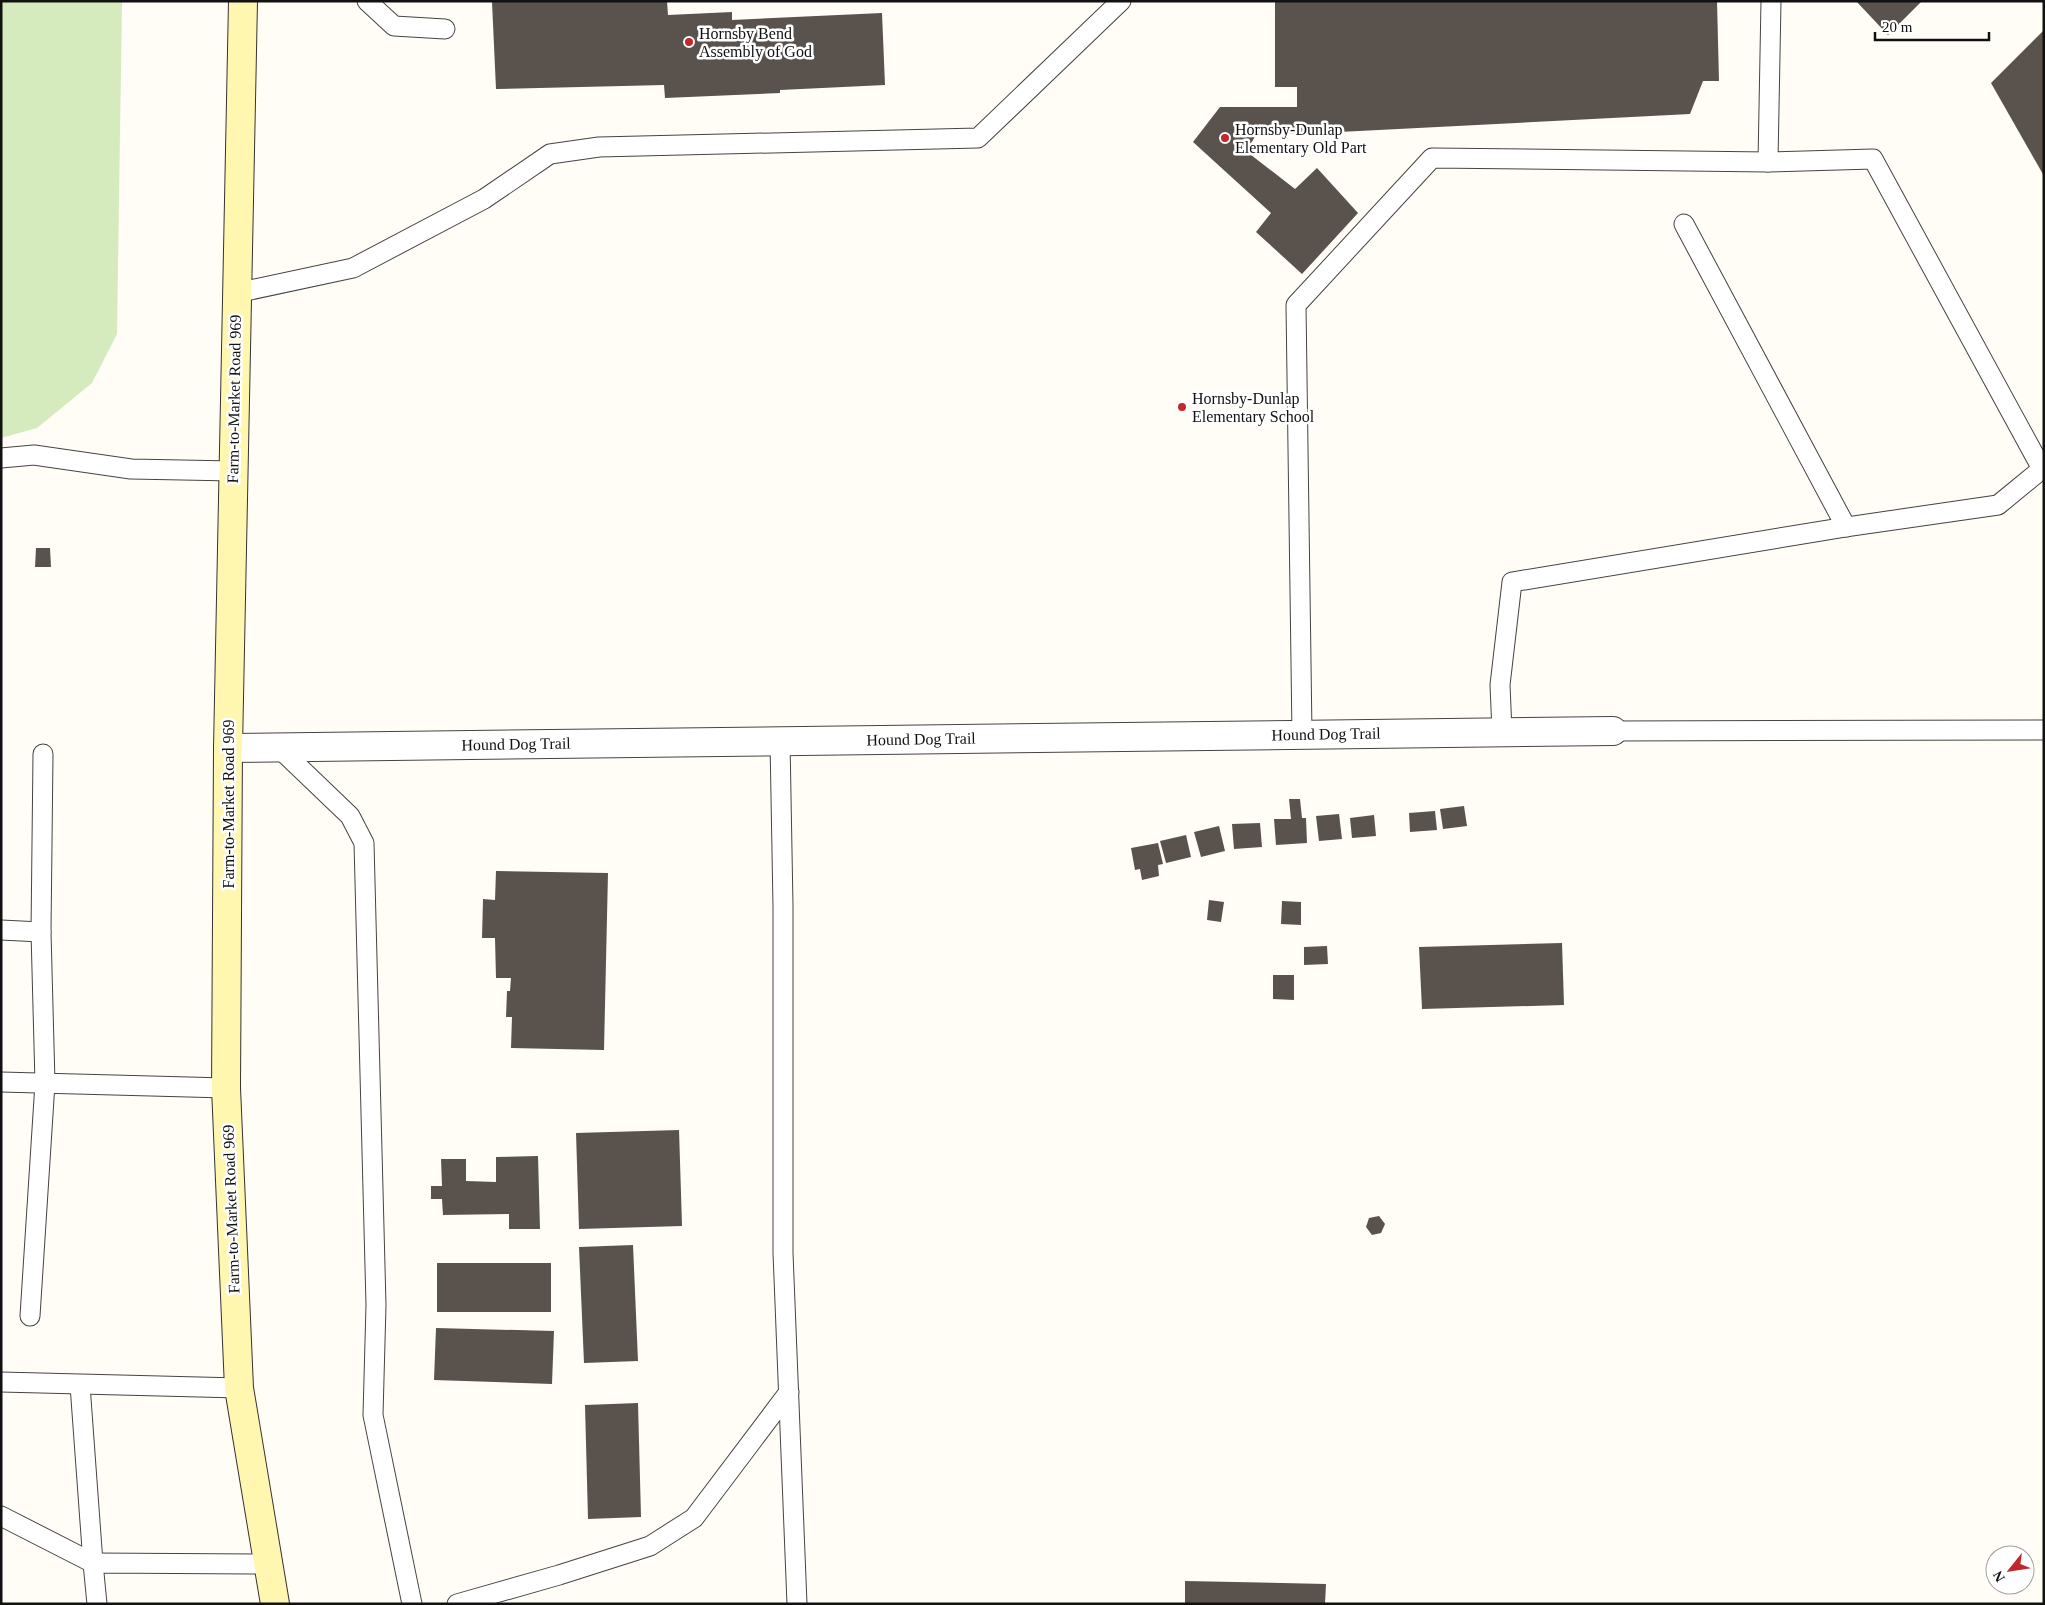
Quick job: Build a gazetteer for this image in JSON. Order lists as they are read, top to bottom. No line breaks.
{"streets":{"main road":["Farm-to-Market Road 969"],"street":["Hound Dog Trail"]},"crossings":[["Farm-to-Market Road 969","Hound Dog Trail"]],"places":["Hornsby Bend Assembly of God","Hornsby-Dunlap Elementary Old Part","Hornsby-Dunlap Elementary School"],"scale_bar":"20 m","north":"bottom left"}
